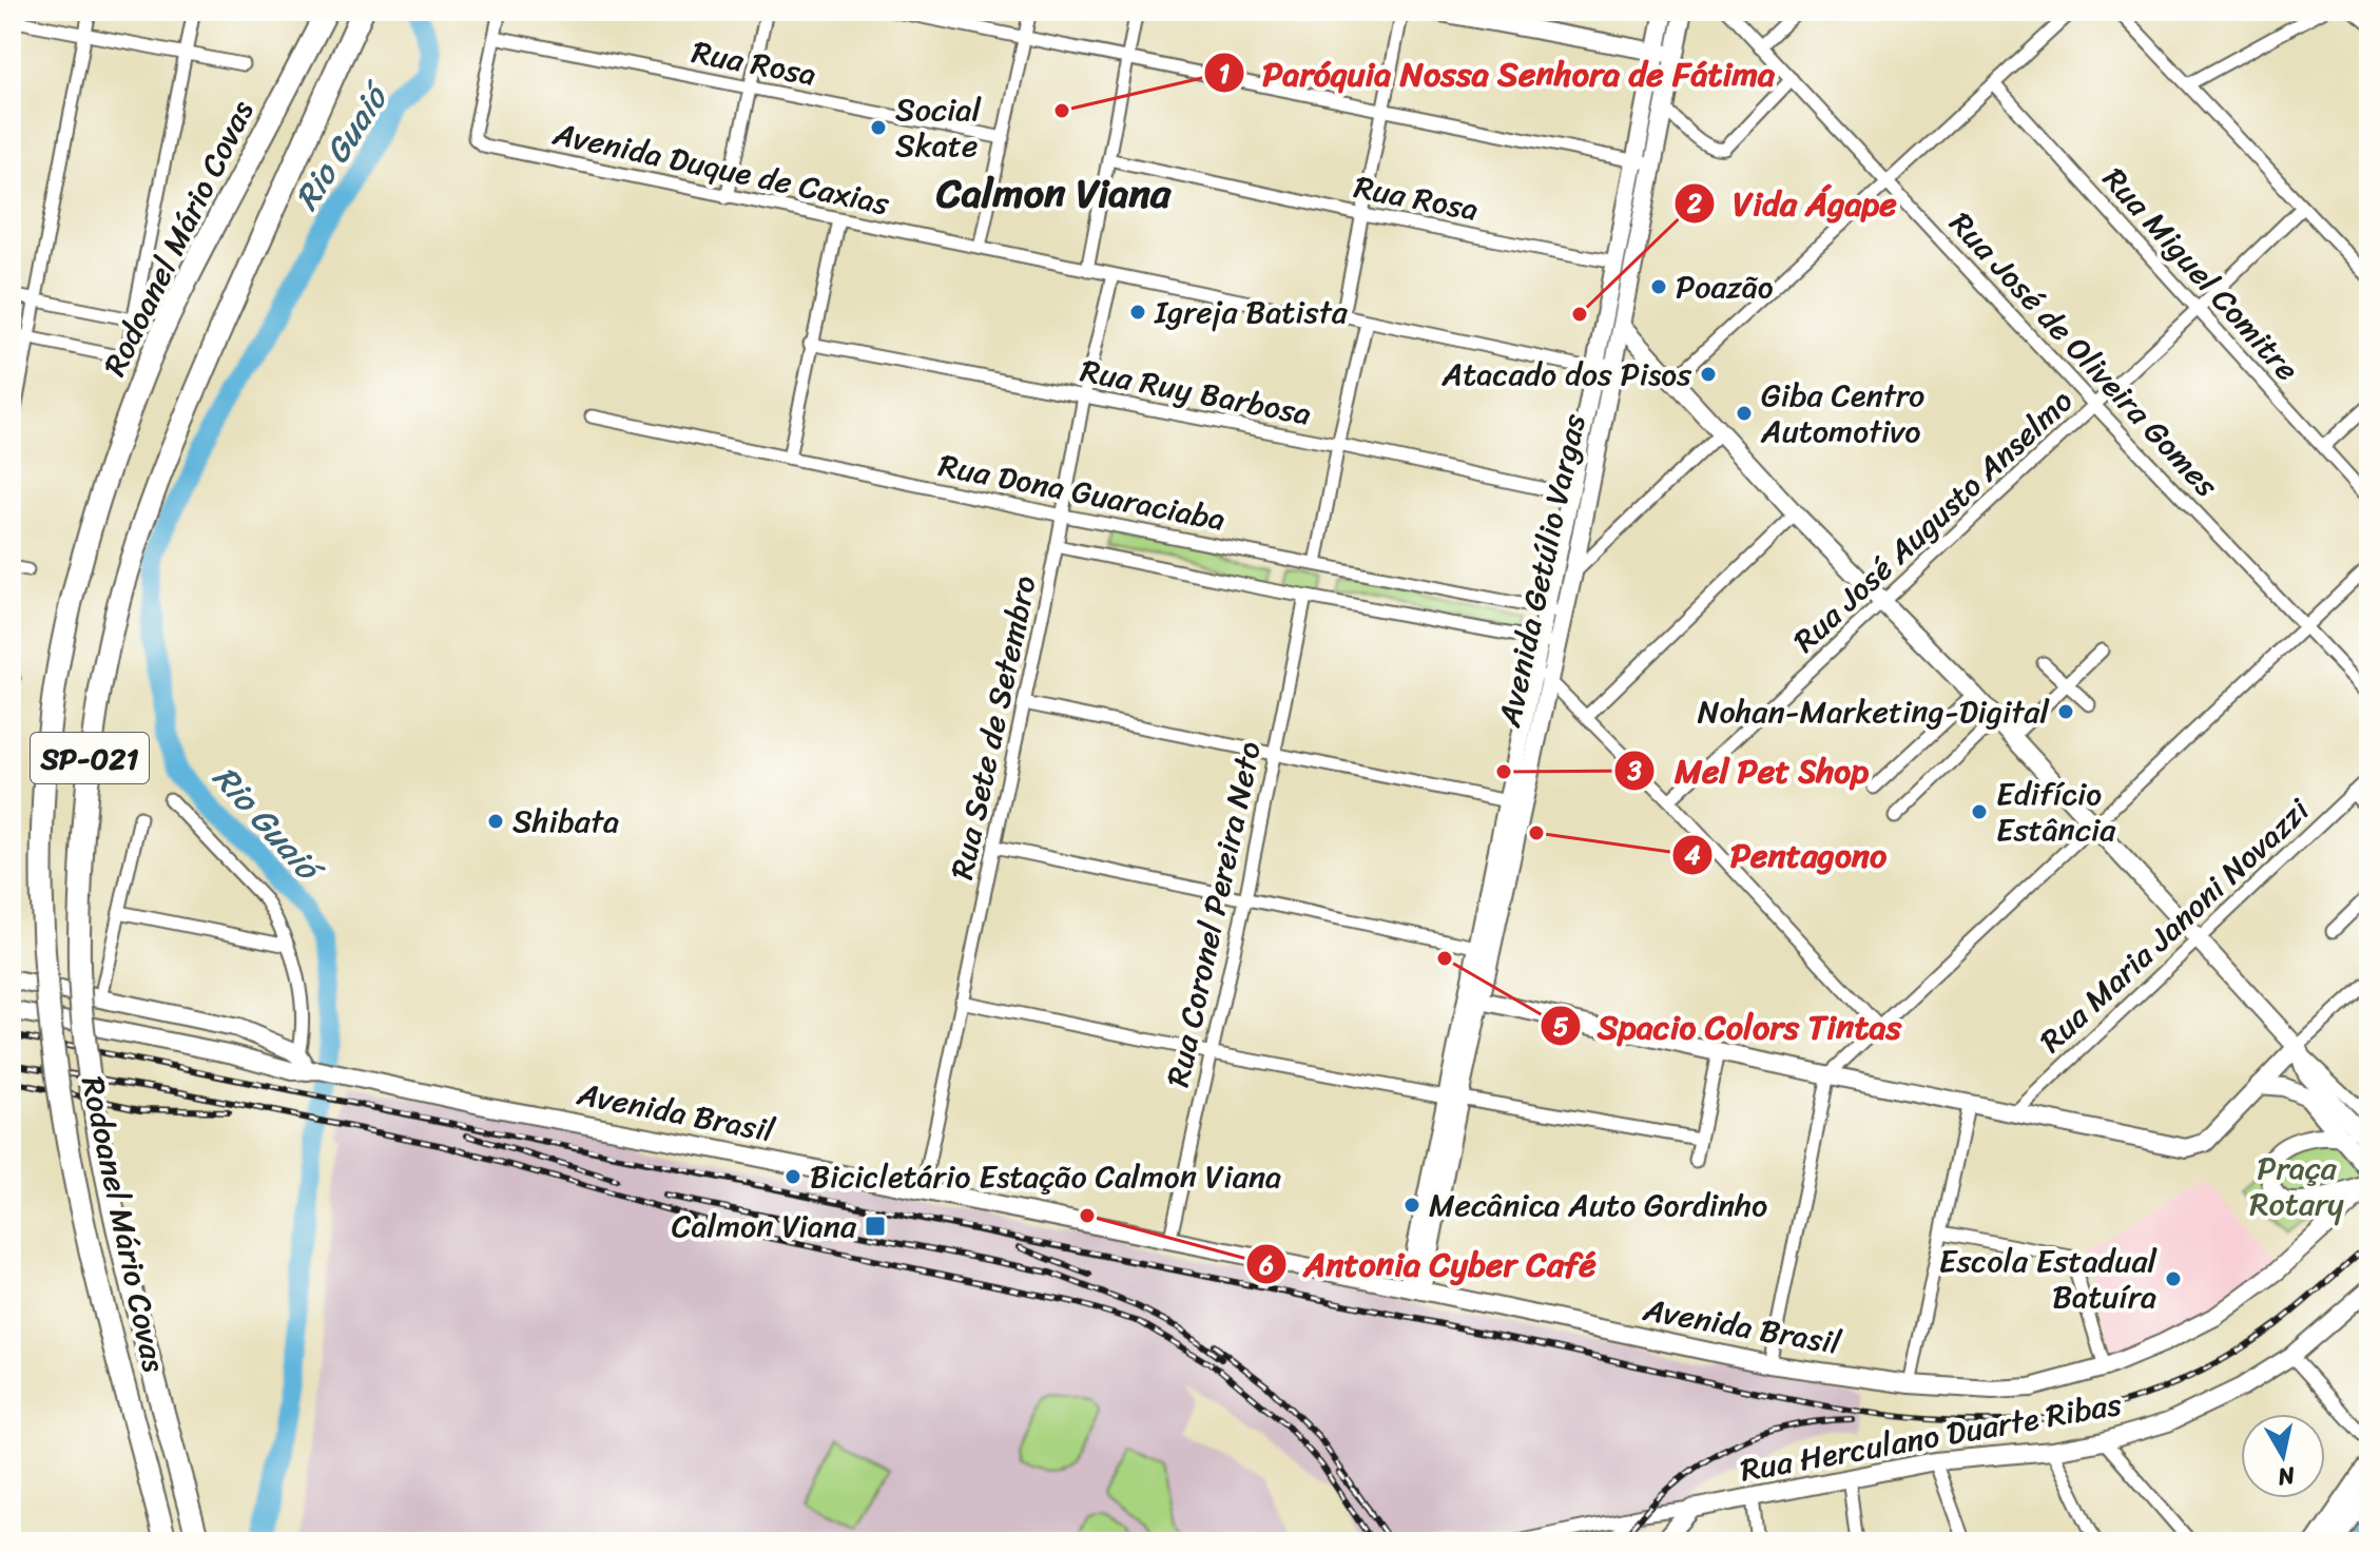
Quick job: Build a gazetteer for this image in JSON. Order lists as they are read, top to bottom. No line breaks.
{"streets":{"highway":["Rodoanel Mário Covas","SP-021"],"main road":["Avenida Getúlio Vargas","Avenida Brasil","Rua Herculano Duarte Ribas"],"street":["Rua Rosa","Avenida Duque de Caxias","Rua Miguel Comitre","Rua José de Oliveira Gomes","Rua Ruy Barbosa","Rua Dona Guaraciaba","Rua José Augusto Anselmo","Rua Sete de Setembro","Rua Coronel Pereira Neto","Rua Maria Janoni Novazzi"]},"crossings":[["Rua Rosa","Avenida Duque de Caxias"],["Rua Rosa","Avenida Getúlio Vargas"],["Avenida Duque de Caxias","Avenida Getúlio Vargas"],["Avenida Duque de Caxias","Rua Sete de Setembro"],["Rua Miguel Comitre","Rua José Augusto Anselmo"],["Rua José de Oliveira Gomes","Rua José Augusto Anselmo"],["Rua Ruy Barbosa","Avenida Getúlio Vargas"],["Rua Ruy Barbosa","Rua Sete de Setembro"],["Rua Dona Guaraciaba","Avenida Getúlio Vargas"],["Rua Dona Guaraciaba","Rua Sete de Setembro"],["Avenida Getúlio Vargas","Avenida Brasil"],["Rua Sete de Setembro","Avenida Brasil"],["Rua Coronel Pereira Neto","Avenida Brasil"]],"districts":["Calmon Viana"],"water":["Rio Guaió"],"parks":["Praça Rotary"],"places":{"other":["Paróquia Nossa Senhora de Fátima","Social Skate","Poazão","Igreja Batista","Vida Ágape","Atacado dos Pisos","Giba Centro Automotivo","Nohan-Marketing-Digital","Mel Pet Shop","Edifício Estância","Shibata","Pentagono","Spacio Colors Tintas","Bicicletário Estação Calmon Viana","Mecânica Auto Gordinho","Antonia Cyber Café","Escola Estadual Batuíra"],"transit":["Calmon Viana"]},"north":"bottom"}
